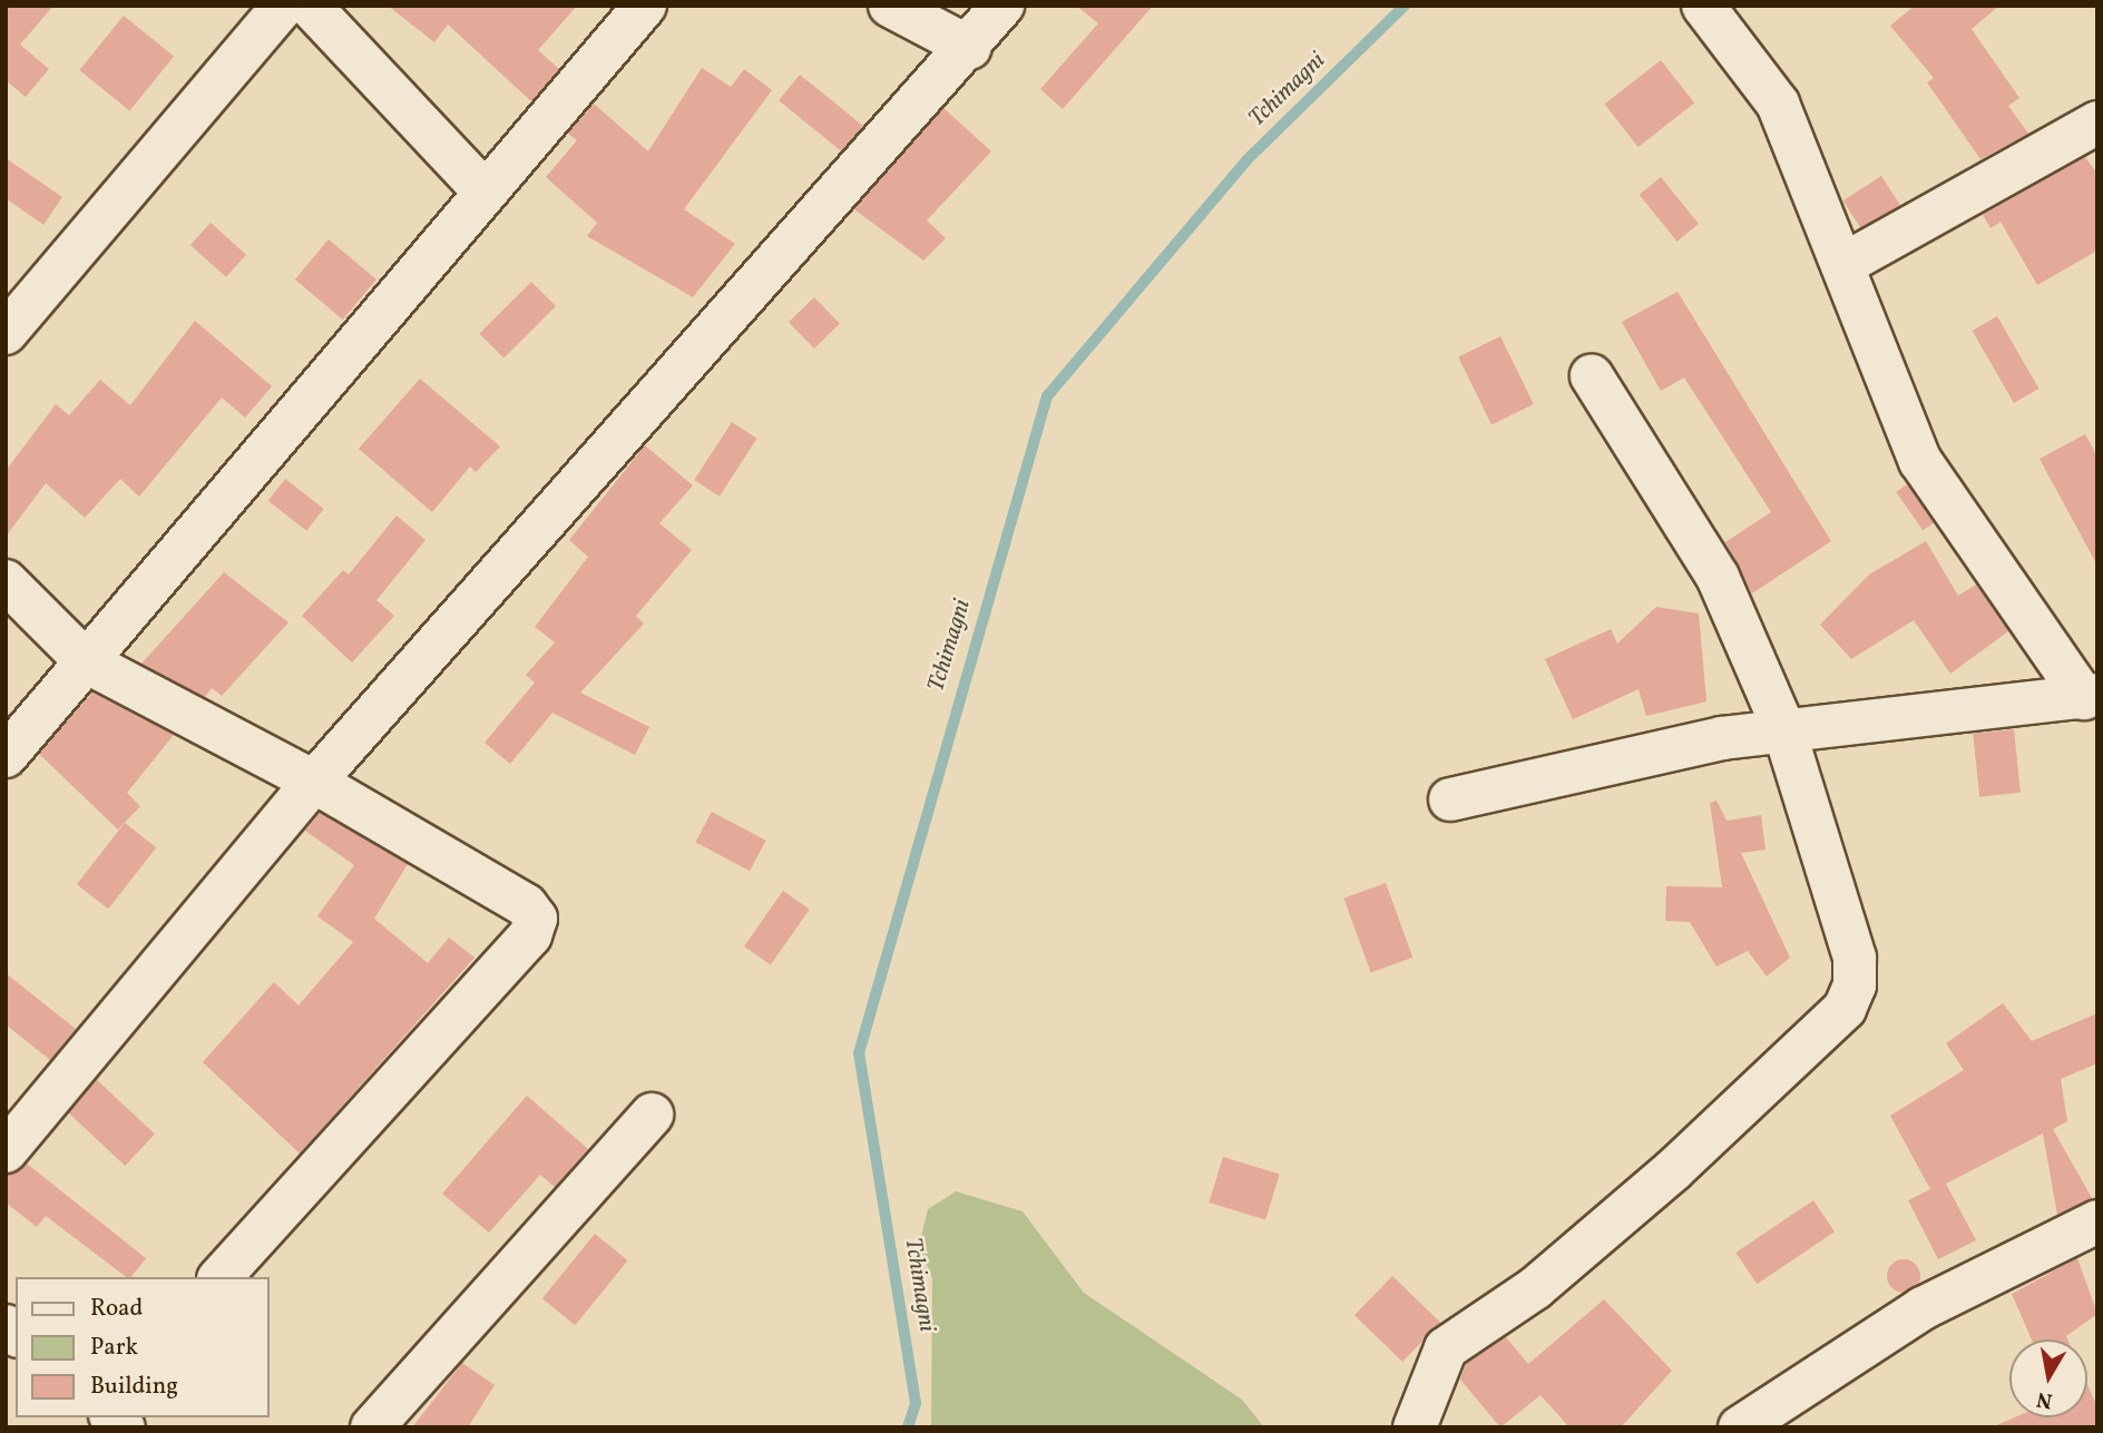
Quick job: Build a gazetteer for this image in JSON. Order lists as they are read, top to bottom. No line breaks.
{"water":["Tchimagni"],"legend":["Road","Park","Building"],"north":"bottom"}
